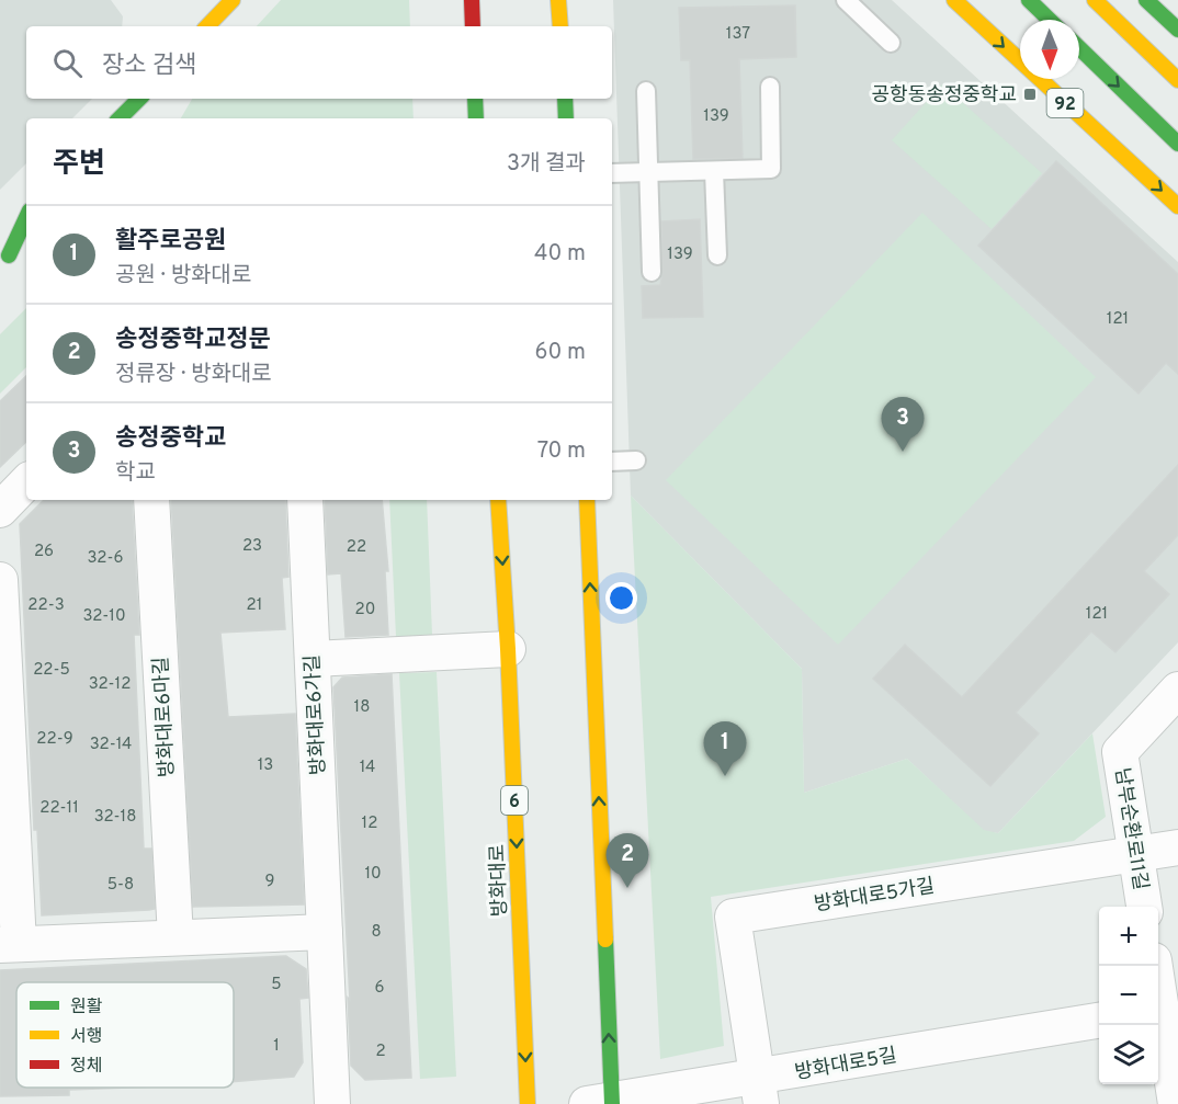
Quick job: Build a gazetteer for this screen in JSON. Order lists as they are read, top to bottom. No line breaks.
{"streets":{"main road":["92","6","방화대로"],"street":["방화대로6가길","방화대로6마길","남부순환로11길","방화대로5가길","방화대로5길"]},"crossings":[["남부순환로11길","방화대로5가길"],["방화대로5가길","방화대로5길"]],"places":{"transit":["공항동송정중학교"]},"house_numbers":["137","139","139","121","23","22","26","32-6","22-3","21","20","121","32-10","22-5","32-12","18","22-9","32-14","13","14","22-11","32-18","12","10","9","5-8","8","5","6","1","2"],"legend":["원활","서행","정체"],"north":"bottom","page":{"search":"장소 검색","heading":["주변","3개 결과"],"list":[{"mark":"1","name":"활주로공원","note":"공원 · 방화대로","value":"40 m"},{"mark":"2","name":"송정중학교정문","note":"정류장 · 방화대로","value":"60 m"},{"mark":"3","name":"송정중학교","note":"학교","value":"70 m"}],"pins":["3","1","2"],"map_buttons":["+","−"]}}
